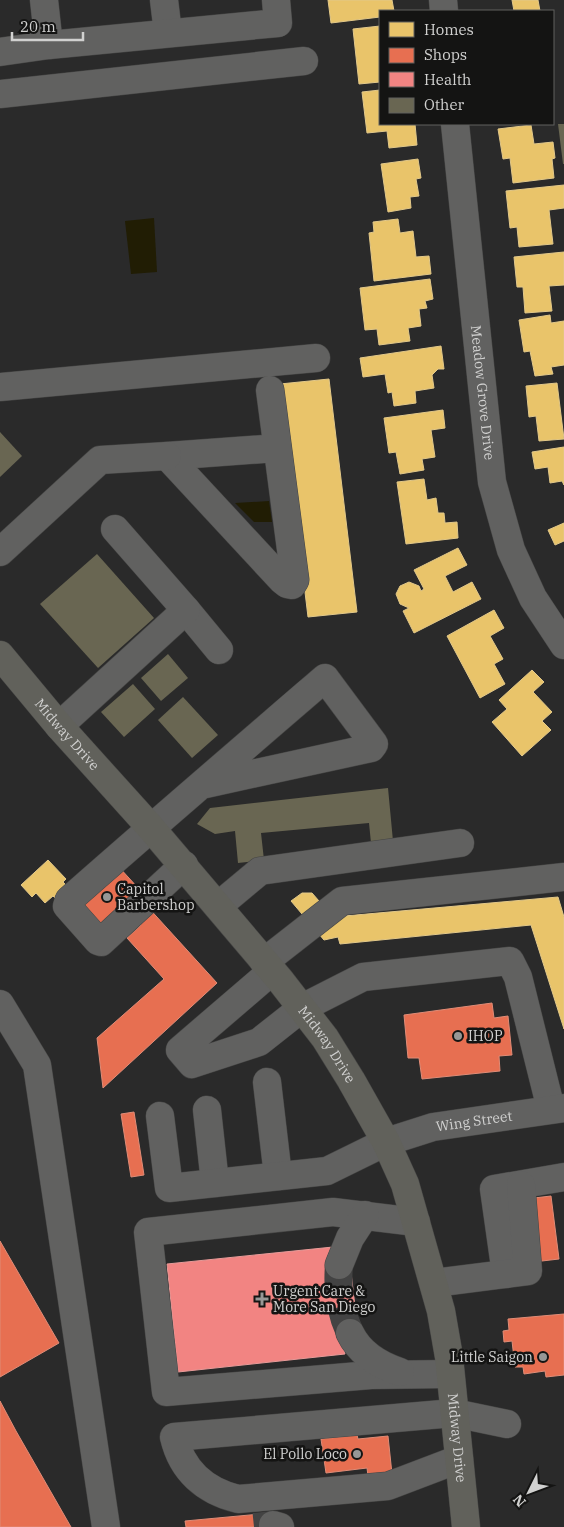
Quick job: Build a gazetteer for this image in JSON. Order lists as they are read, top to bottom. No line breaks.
{"streets":{"main road":["Midway Drive"],"street":["Meadow Grove Drive","Wing Street"]},"crossings":[["Midway Drive","Wing Street"]],"places":{"other":["Capitol Barbershop","IHOP","Little Saigon","El Pollo Loco"],"health":["Urgent Care & More San Diego"]},"legend":["Homes","Shops","Health","Other"],"scale_bar":"20 m","north":"bottom left"}
